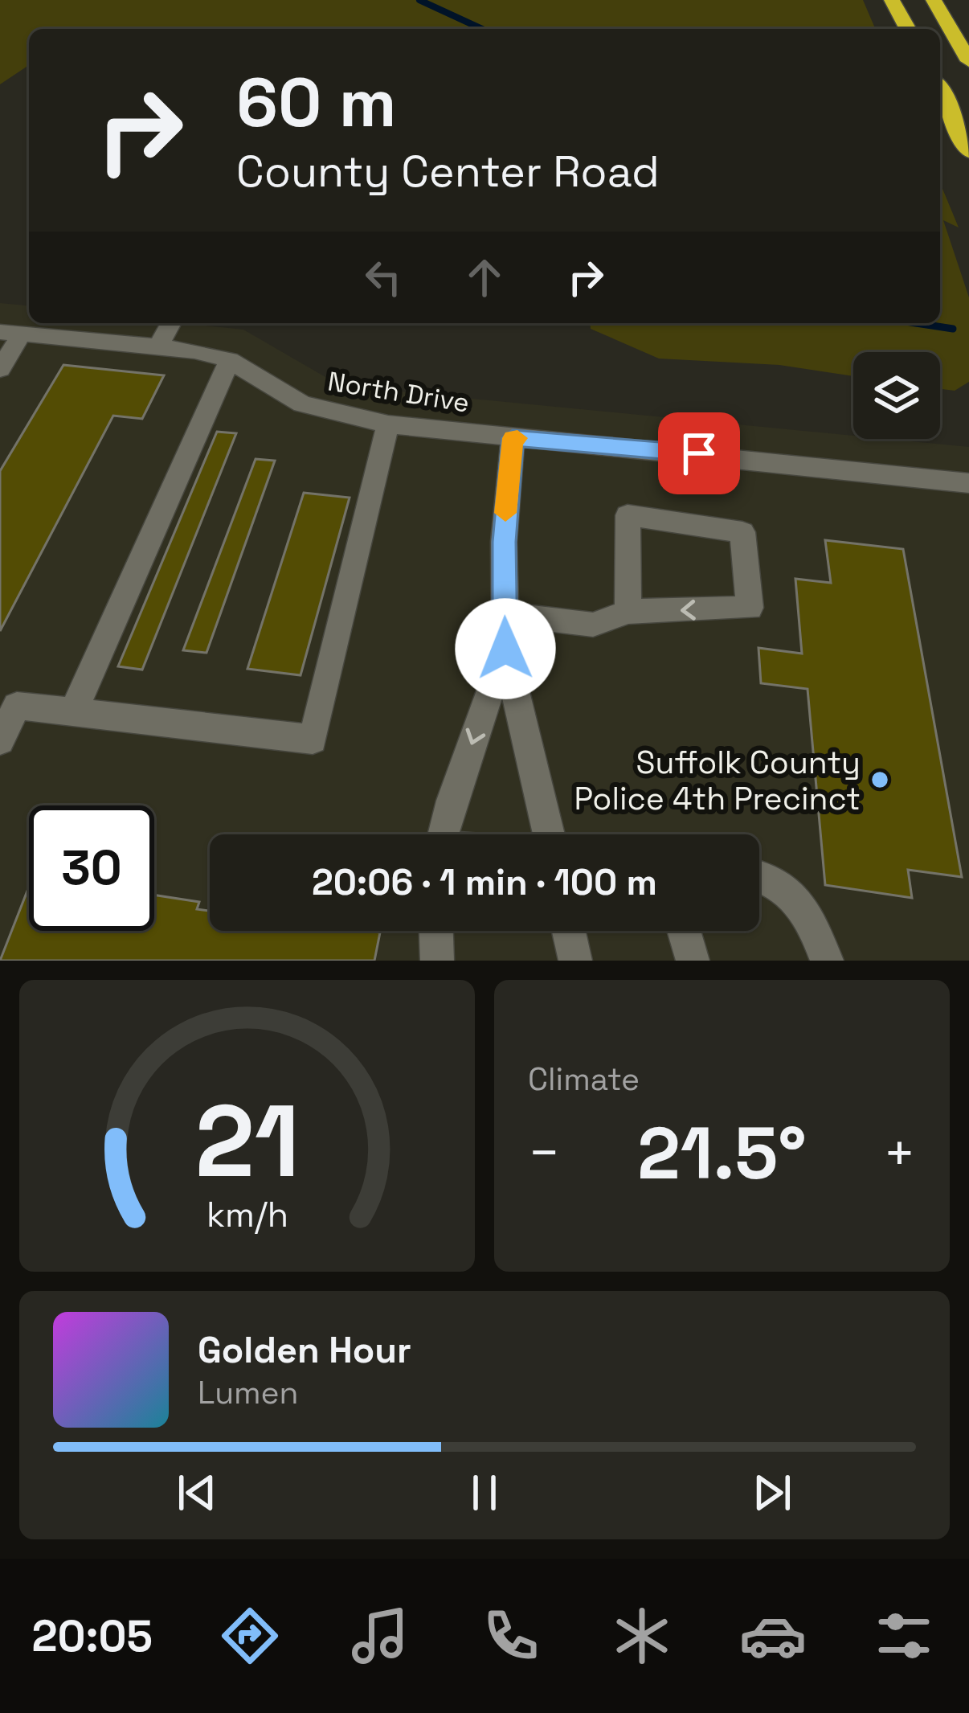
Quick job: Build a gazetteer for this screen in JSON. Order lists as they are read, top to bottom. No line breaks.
{"streets":{"street":["North Drive"]},"places":["Suffolk County Police 4th Precinct"],"page":{"turn":["60 m","County Center Road"],"limit":"30","trip":"20:06 · 1 min · 100 m","tile":"Climate","heat":["−","21.5°","+"],"song":["Golden Hour","Lumen"],"tabs":"20:05","gauge":["21","km/h"]}}
